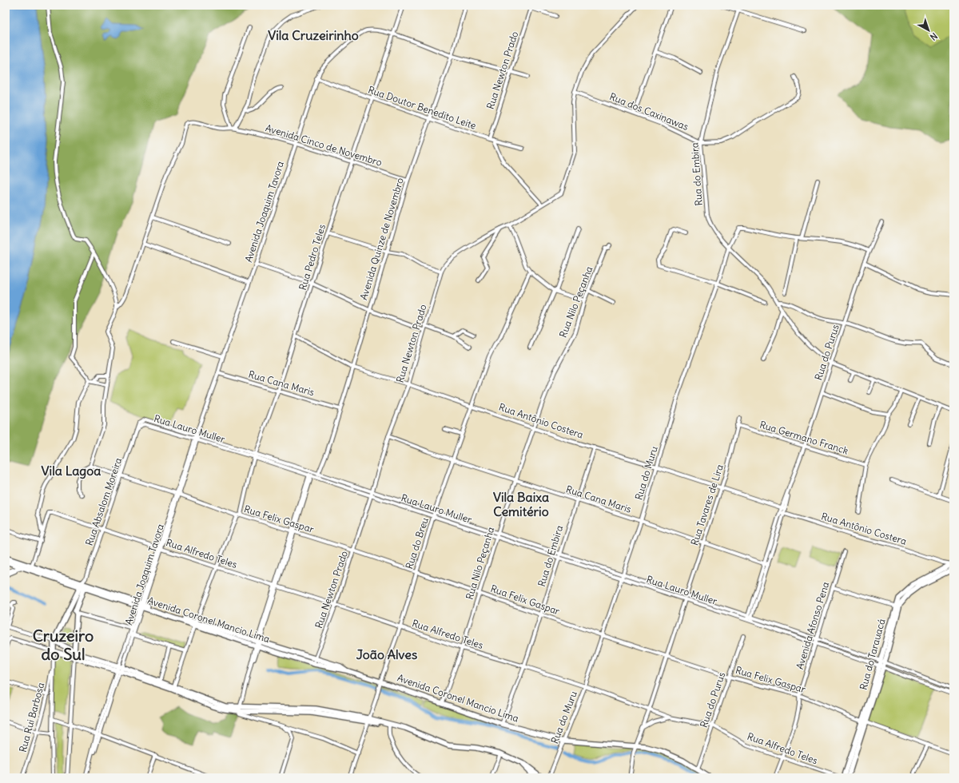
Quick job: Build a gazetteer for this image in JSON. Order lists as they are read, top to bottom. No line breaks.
{"streets":{"main road":["Avenida Coronel Mancio Lima","Rua do Tarauacá"],"street":["Rua Newton Prado","Rua Doutor Benedito Leite","Rua dos Caxinawas","Avenida Cinco de Novembro","Rua do Embira","Avenida Joaquim Tavora","Avenida Quinze de Novembro","Rua Pedro Teles","Rua Nilo Peçanha","Rua do Purus","Rua Cana Maris","Rua Antônio Costera","Rua Lauro Muller","Rua Germano Franck","Rua do Muru","Rua Absalom Moreira","Rua Tavares de Lira","Rua Felix Gaspar","Rua do Breu","Rua Alfredo Teles","Avenida Afonso Pena","Rua Rui Barbosa"]},"crossings":[["Rua Newton Prado","Rua Doutor Benedito Leite"],["Rua Newton Prado","Rua dos Caxinawas"],["Rua Newton Prado","Rua Cana Maris"],["Rua Newton Prado","Rua Antônio Costera"],["Rua Newton Prado","Rua Lauro Muller"],["Rua Newton Prado","Rua Felix Gaspar"],["Rua Newton Prado","Rua Alfredo Teles"],["Rua Newton Prado","Avenida Coronel Mancio Lima"],["Rua Doutor Benedito Leite","Avenida Joaquim Tavora"],["Rua Doutor Benedito Leite","Avenida Quinze de Novembro"],["Rua Doutor Benedito Leite","Rua Pedro Teles"],["Rua dos Caxinawas","Rua do Embira"],["Avenida Cinco de Novembro","Avenida Joaquim Tavora"],["Avenida Cinco de Novembro","Avenida Quinze de Novembro"],["Avenida Cinco de Novembro","Rua Pedro Teles"],["Avenida Cinco de Novembro","Rua Felix Gaspar"],["Rua do Embira","Rua do Purus"],["Rua do Embira","Rua Cana Maris"],["Rua do Embira","Rua Antônio Costera"],["Rua do Embira","Rua Lauro Muller"],["Rua do Embira","Rua do Muru"],["Rua do Embira","Rua Felix Gaspar"],["Rua do Embira","Rua Alfredo Teles"],["Rua do Embira","Avenida Coronel Mancio Lima"],["Avenida Joaquim Tavora","Rua Pedro Teles"],["Avenida Joaquim Tavora","Rua Cana Maris"],["Avenida Joaquim Tavora","Rua Lauro Muller"],["Avenida Joaquim Tavora","Rua Felix Gaspar"],["Avenida Joaquim Tavora","Rua Alfredo Teles"],["Avenida Joaquim Tavora","Avenida Coronel Mancio Lima"],["Avenida Quinze de Novembro","Rua Cana Maris"],["Avenida Quinze de Novembro","Rua Antônio Costera"],["Avenida Quinze de Novembro","Rua Lauro Muller"],["Rua Pedro Teles","Rua Cana Maris"],["Rua Pedro Teles","Rua Antônio Costera"],["Rua Pedro Teles","Rua Lauro Muller"],["Rua Pedro Teles","Rua Felix Gaspar"],["Rua Nilo Peçanha","Rua Cana Maris"],["Rua Nilo Peçanha","Rua Antônio Costera"],["Rua Nilo Peçanha","Rua Lauro Muller"],["Rua Nilo Peçanha","Rua Felix Gaspar"],["Rua Nilo Peçanha","Rua Alfredo Teles"],["Rua Nilo Peçanha","Avenida Coronel Mancio Lima"],["Rua do Purus","Rua Cana Maris"],["Rua do Purus","Rua Antônio Costera"],["Rua do Purus","Rua Lauro Muller"],["Rua do Purus","Rua Germano Franck"],["Rua do Purus","Rua Felix Gaspar"],["Rua do Purus","Rua Alfredo Teles"],["Rua do Purus","Avenida Coronel Mancio Lima"],["Rua Cana Maris","Rua do Muru"],["Rua Cana Maris","Rua Tavares de Lira"],["Rua Cana Maris","Rua do Breu"],["Rua Antônio Costera","Rua do Muru"],["Rua Antônio Costera","Rua Tavares de Lira"],["Rua Antônio Costera","Rua do Breu"],["Rua Antônio Costera","Rua do Tarauacá"],["Rua Lauro Muller","Rua do Muru"],["Rua Lauro Muller","Rua Absalom Moreira"],["Rua Lauro Muller","Rua Tavares de Lira"],["Rua Lauro Muller","Rua do Breu"],["Rua Lauro Muller","Avenida Afonso Pena"],["Rua Lauro Muller","Rua do Tarauacá"],["Rua Germano Franck","Rua Tavares de Lira"],["Rua do Muru","Rua Felix Gaspar"],["Rua do Muru","Rua Alfredo Teles"],["Rua do Muru","Avenida Coronel Mancio Lima"],["Rua Absalom Moreira","Rua Felix Gaspar"],["Rua Absalom Moreira","Rua Alfredo Teles"],["Rua Absalom Moreira","Avenida Coronel Mancio Lima"],["Rua Felix Gaspar","Rua do Breu"],["Rua Felix Gaspar","Avenida Afonso Pena"],["Rua Felix Gaspar","Rua do Tarauacá"],["Rua do Breu","Rua Alfredo Teles"],["Rua do Breu","Avenida Coronel Mancio Lima"],["Rua Alfredo Teles","Avenida Afonso Pena"],["Rua Alfredo Teles","Rua do Tarauacá"]],"districts":["Vila Cruzeirinho","Vila Lagoa","Vila Baixa Cemitério","Cruzeiro do Sul","João Alves"],"north":"bottom right"}
